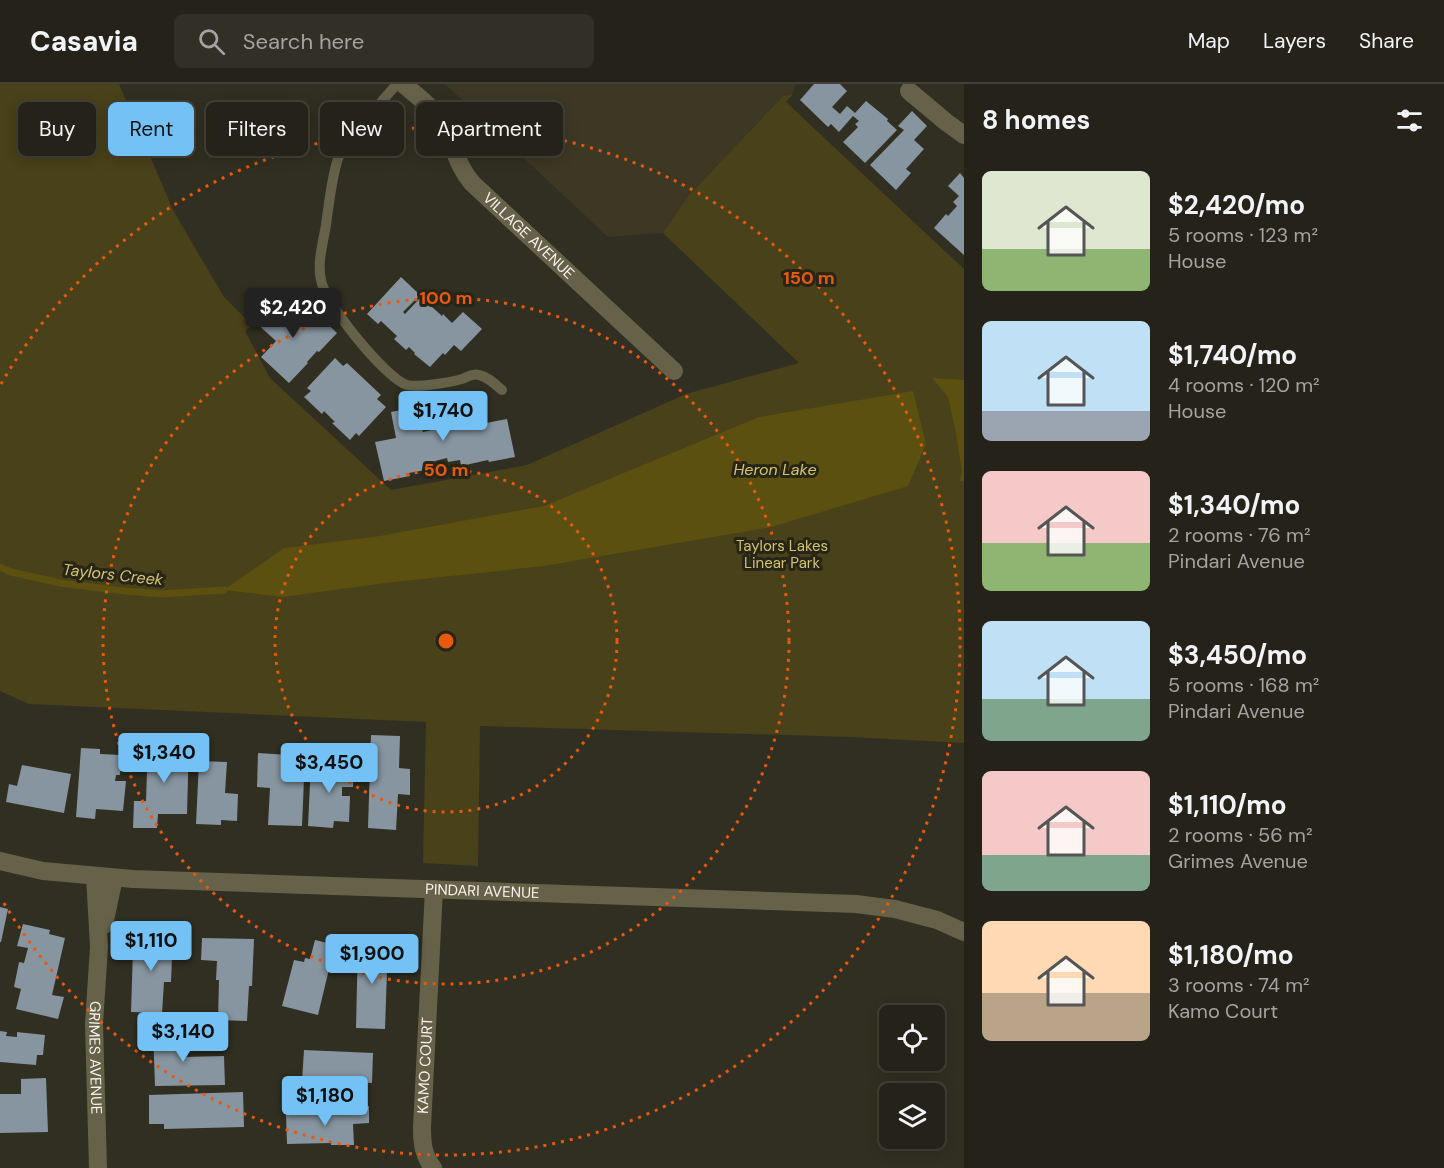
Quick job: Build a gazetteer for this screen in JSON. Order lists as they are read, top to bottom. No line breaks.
{"streets":{"street":["VILLAGE AVENUE","PINDARI AVENUE","GRIMES AVENUE","KAMO COURT"]},"crossings":[["PINDARI AVENUE","GRIMES AVENUE"],["PINDARI AVENUE","KAMO COURT"]],"water":["Heron Lake","Taylors Creek"],"parks":["Taylors Lakes Linear Park"],"page":{"header":"Casavia","search":"Search here","nav":["Map","Layers","Share"],"heading":"8 homes","chip":["Buy","Rent","Filters","New","Apartment"],"list":[{"name":"$2,420/mo","note":"5 rooms · 123 m² · House"},{"name":"$1,740/mo","note":"4 rooms · 120 m² · House"},{"name":"$1,340/mo","note":"2 rooms · 76 m² · Pindari Avenue"},{"name":"$3,450/mo","note":"5 rooms · 168 m² · Pindari Avenue"},{"name":"$1,110/mo","note":"2 rooms · 56 m² · Grimes Avenue"},{"name":"$1,180/mo","note":"3 rooms · 74 m² · Kamo Court"}],"price":["$2,420","$1,740","$1,340","$3,450","$1,110","$1,900","$3,140","$1,180"]},"rings":["150 m","100 m","50 m"]}
